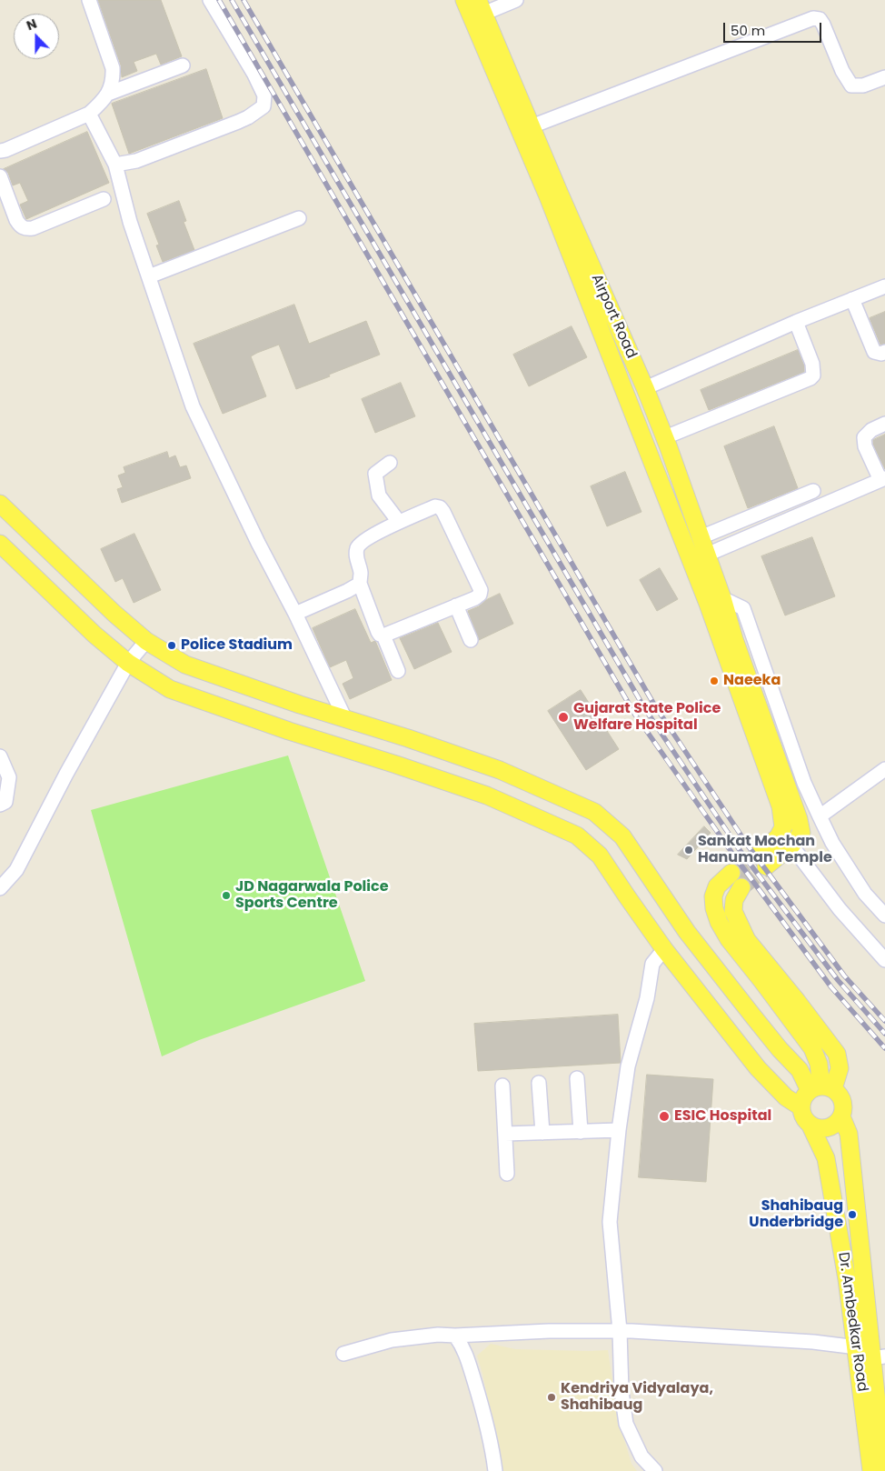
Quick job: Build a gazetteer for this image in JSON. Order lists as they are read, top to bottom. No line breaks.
{"streets":{"main road":["Airport Road","Dr. Ambedkar Road"]},"places":["Police Stadium","Naeeka","Gujarat State Police Welfare Hospital","Sankat Mochan Hanuman Temple","JD Nagarwala Police Sports Centre","ESIC Hospital","Shahibaug Underbridge","Kendriya Vidyalaya, Shahibaug"],"scale_bar":"50 m","north":"top"}
